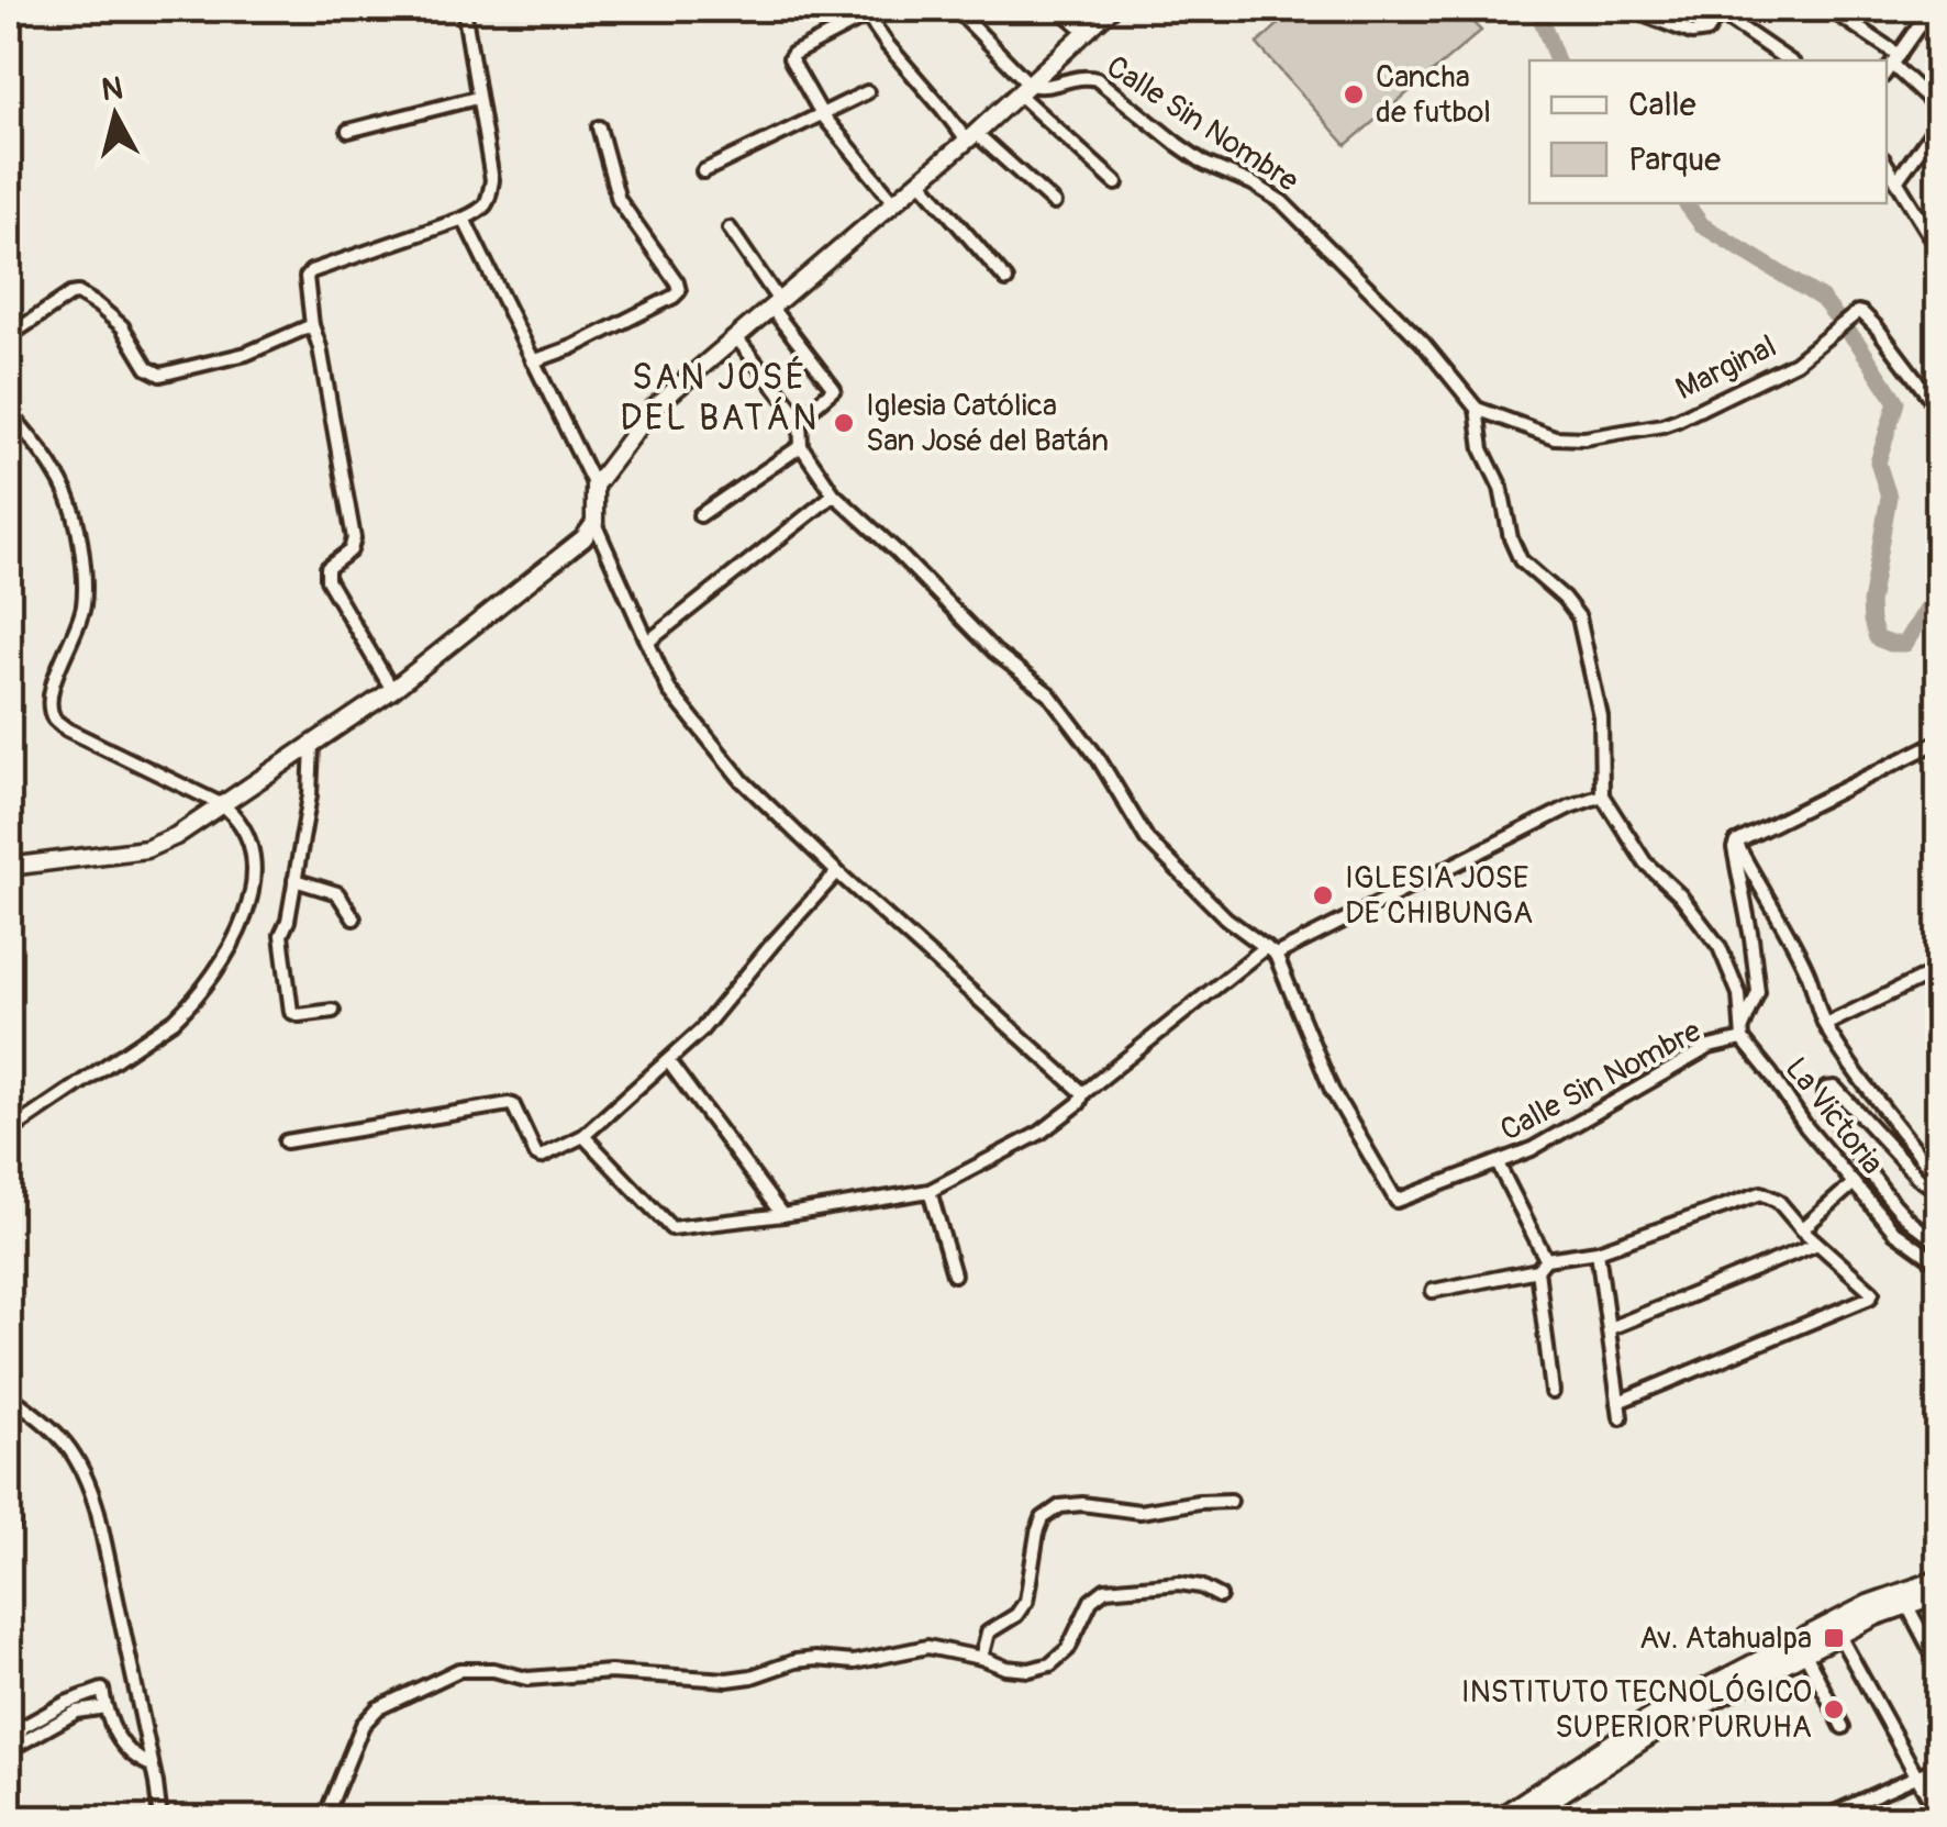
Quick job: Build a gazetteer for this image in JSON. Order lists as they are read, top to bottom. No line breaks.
{"streets":{"street":["Calle Sin Nombre","Marginal","La Victoria"]},"crossings":[["Calle Sin Nombre","Marginal"],["Calle Sin Nombre","La Victoria"]],"districts":["SAN JOSÉ DEL BATÁN"],"places":{"other":["Cancha de futbol","Iglesia Católica San José del Batán","IGLESIA JOSE DE CHIBUNGA","INSTITUTO TECNOLÓGICO SUPERIOR PURUHA"],"transit":["Av. Atahualpa"]},"legend":["Calle","Parque"],"north":"top"}
